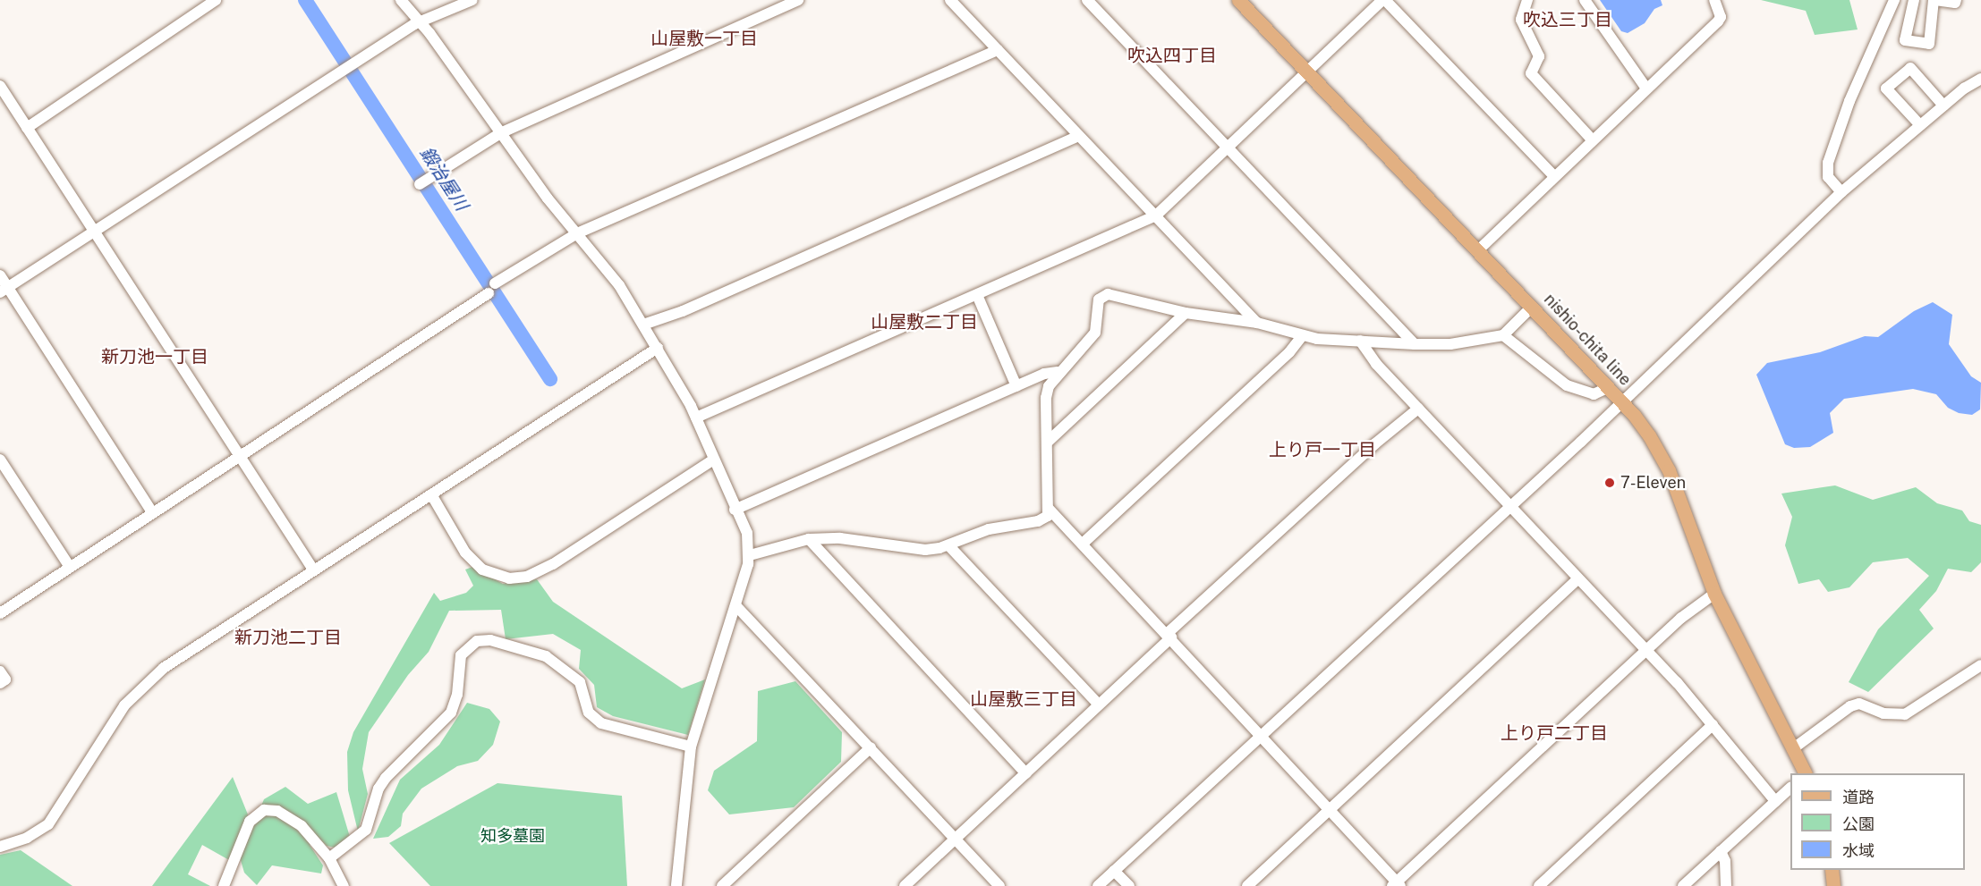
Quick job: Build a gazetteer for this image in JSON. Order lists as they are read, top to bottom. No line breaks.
{"streets":{"main road":["nishio-chita line"]},"districts":["吹込三丁目","山屋敷一丁目","吹込四丁目","山屋敷二丁目","新刀池一丁目","上り戸一丁目","新刀池二丁目","山屋敷三丁目","上り戸二丁目"],"water":["鍛治屋川"],"parks":["知多墓園"],"places":["7-Eleven"],"legend":["道路","公園","水域"]}
